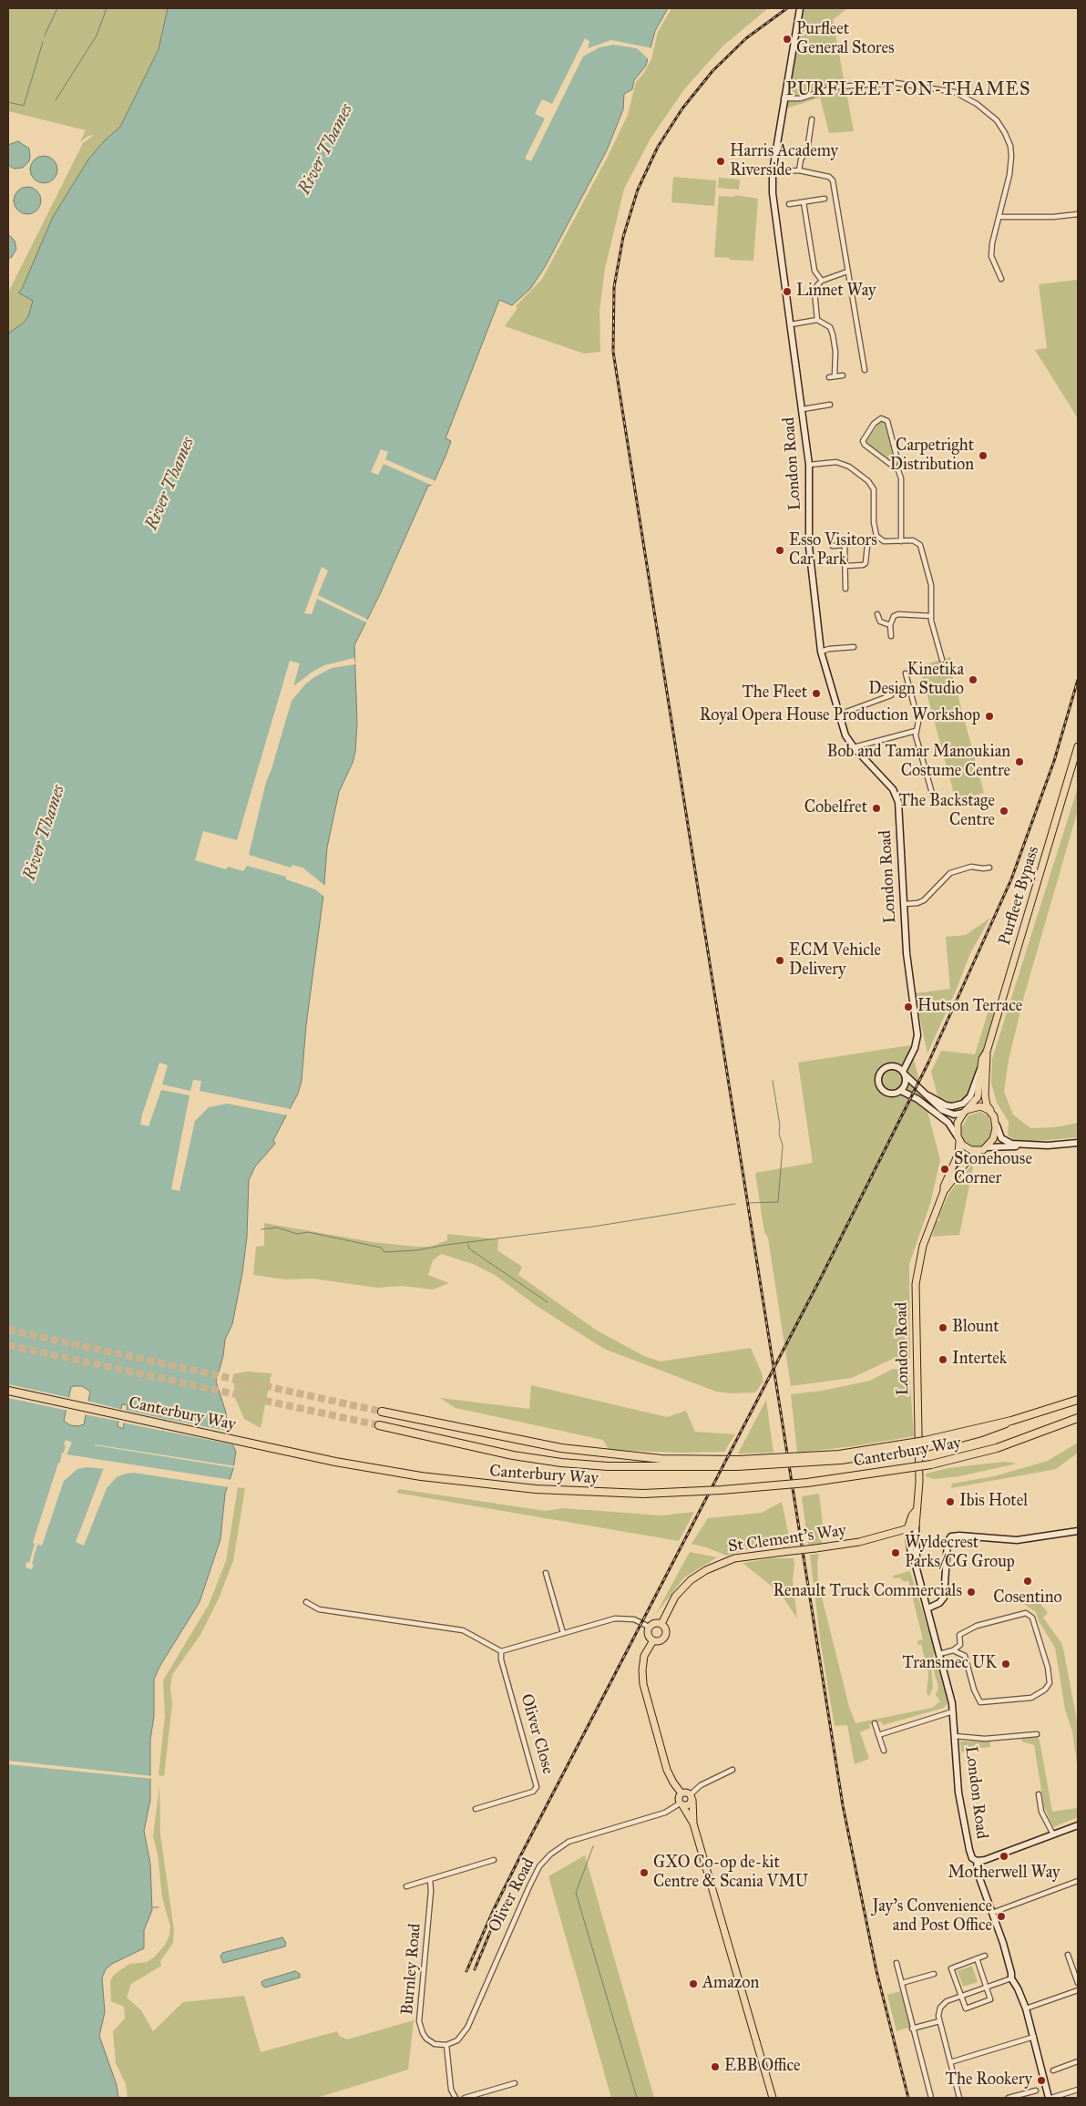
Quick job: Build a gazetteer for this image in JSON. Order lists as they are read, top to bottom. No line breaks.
{"streets":{"highway":["Canterbury Way"],"main road":["London Road","Purfleet Bypass","St Clement's Way"],"street":["Oliver Close","Oliver Road","Burnley Road"]},"crossings":[["London Road","Purfleet Bypass"],["London Road","St Clement's Way"],["Oliver Road","Burnley Road"]],"districts":["PURFLEET-ON-THAMES"],"water":["River Thames"],"places":["Purfleet General Stores","Harris Academy Riverside","Linnet Way","Carpetright Distribution","Esso Visitors Car Park","Kinetika Design Studio","The Fleet","Royal Opera House Production Workshop","Bob and Tamar Manoukian Costume Centre","Cobelfret","The Backstage Centre","ECM Vehicle Delivery","Hutson Terrace","Stonehouse Corner","Blount","Intertek","Ibis Hotel","Wyldecrest Parks/CG Group","Cosentino","Renault Truck Commercials","Transmec UK","Motherwell Way","GXO Co-op de-kit Centre & Scania VMU","Jay's Convenience and Post Office","Amazon","EBB Office","The Rookery"]}
